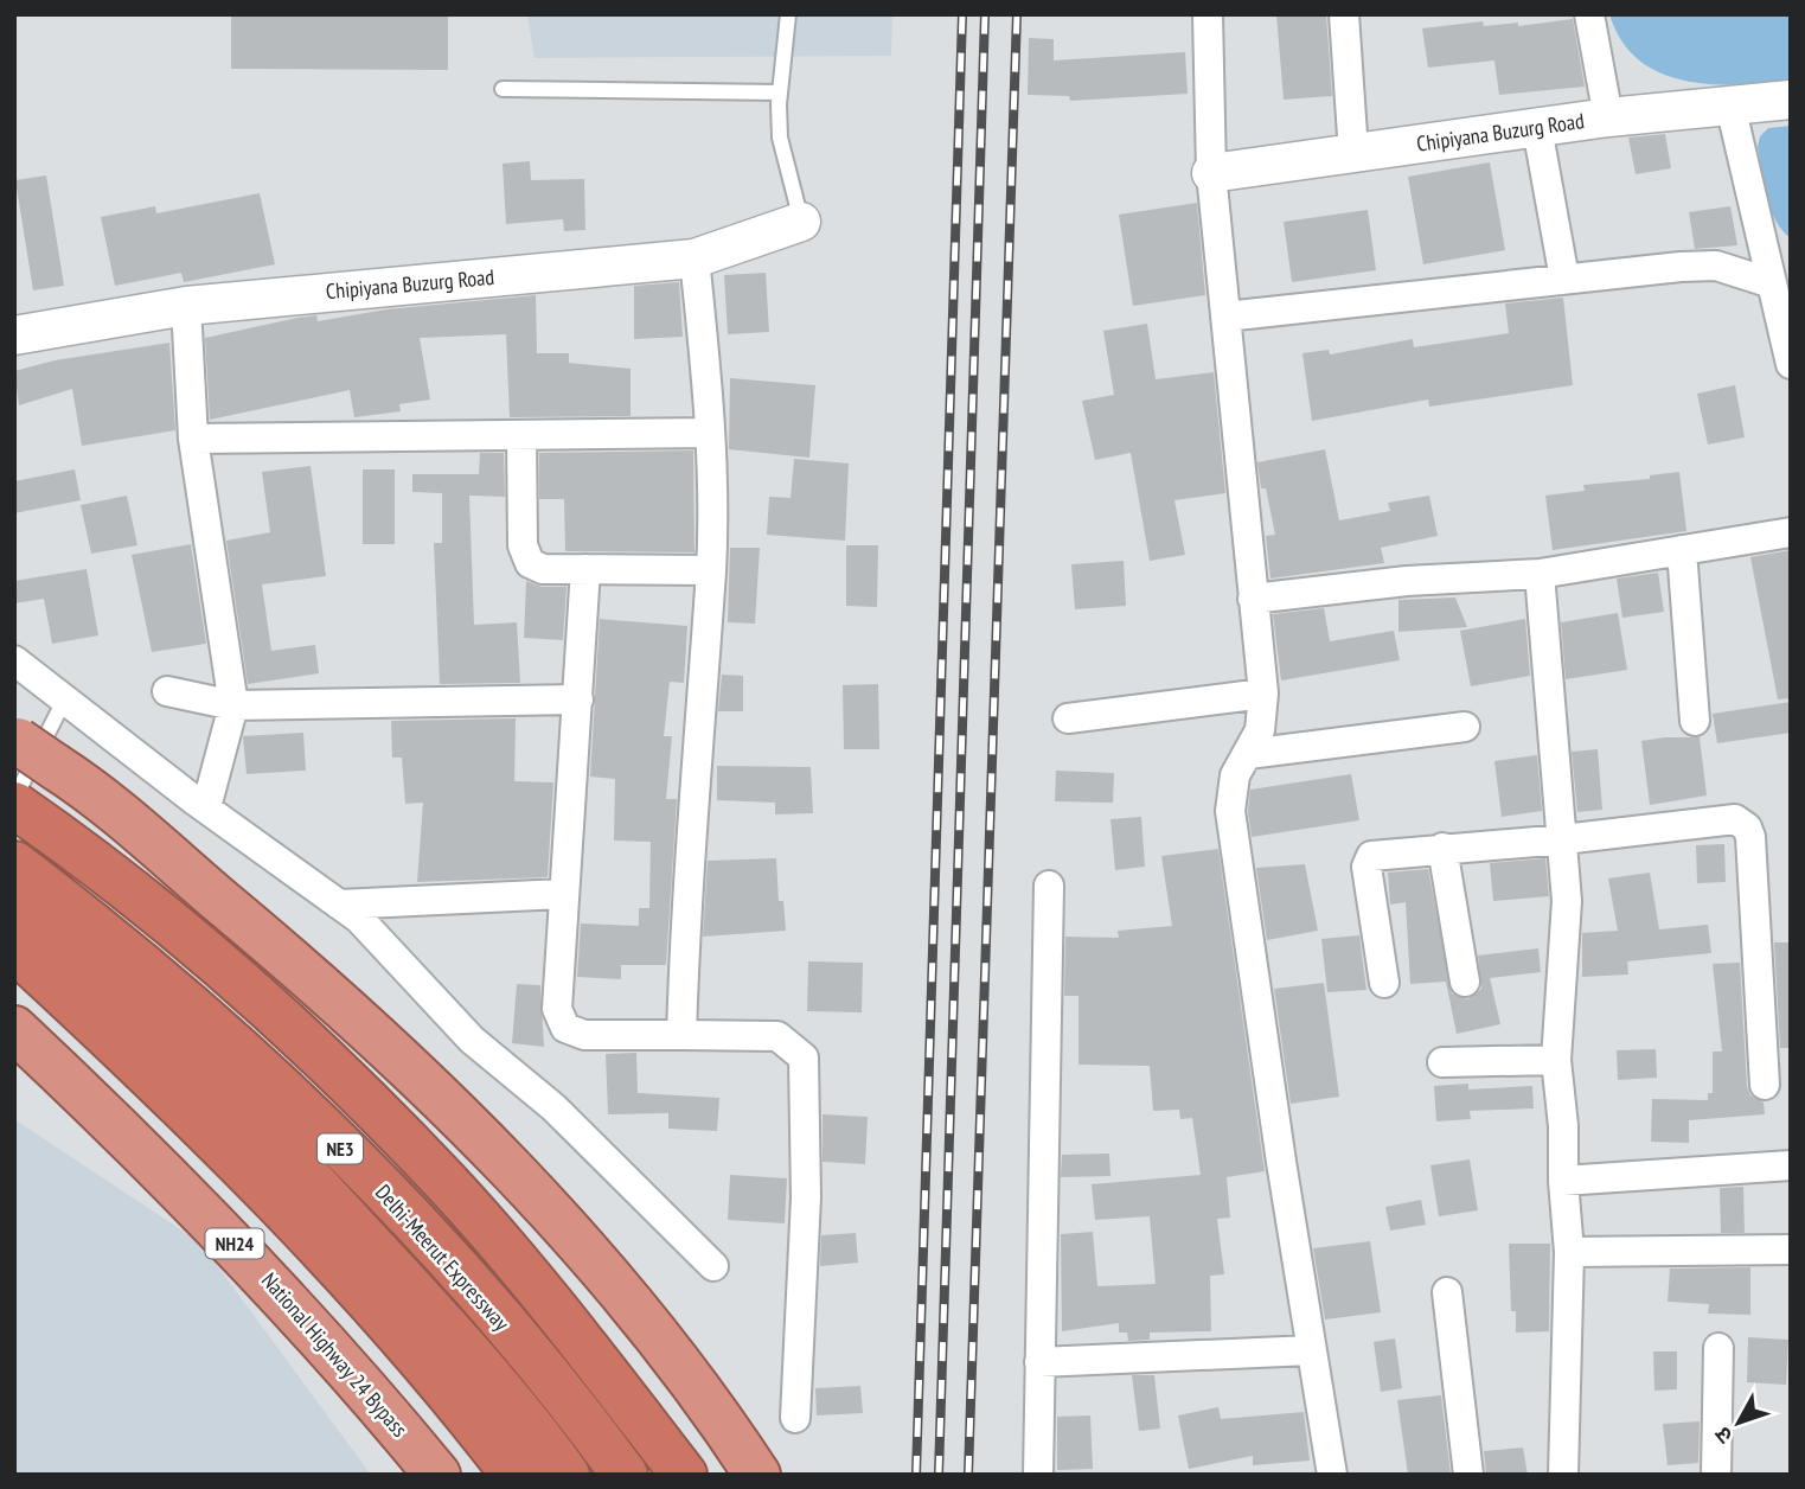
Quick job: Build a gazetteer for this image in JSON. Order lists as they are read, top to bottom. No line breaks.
{"streets":{"highway":["NE3","NH24","Delhi-Meerut Expressway","National Highway 24 Bypass"],"street":["Chipiyana Buzurg Road"]},"north":"bottom left"}
